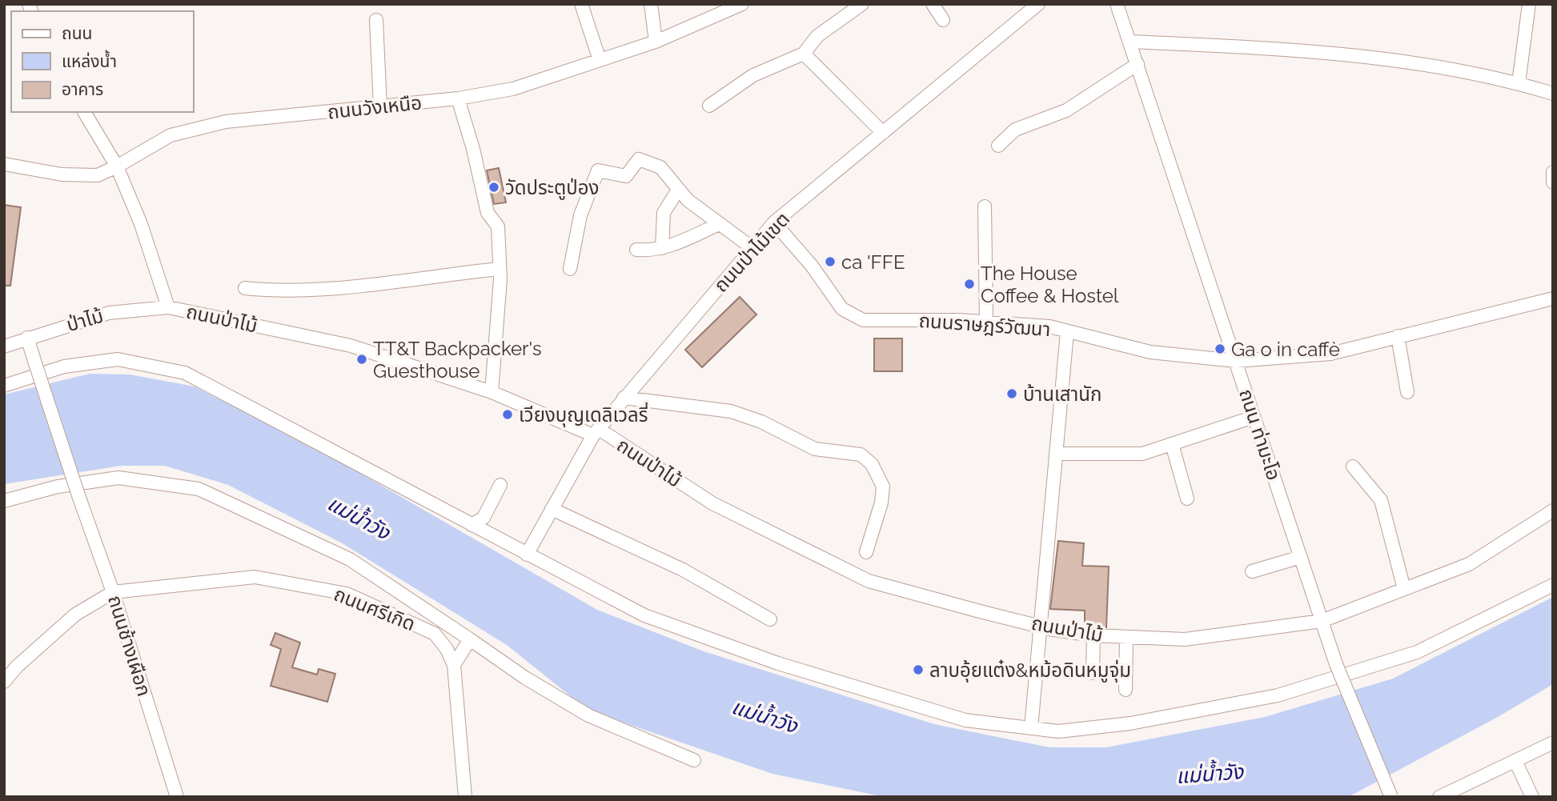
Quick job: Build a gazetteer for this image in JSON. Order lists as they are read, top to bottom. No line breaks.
{"streets":{"street":["ถนนวังเหนือ","ถนนป่าไม้เขต","ถนนป่าไม้","ป่าไม้","ถนนราษฎร์วัฒนา","ถนน ท่ามะโอ","ถนนศรีเกิด","ถนนช้างเผือก"]},"crossings":[["ถนนป่าไม้เขต","ถนนป่าไม้"],["ถนนป่าไม้เขต","ถนนราษฎร์วัฒนา"],["ถนนป่าไม้","ป่าไม้"],["ถนนป่าไม้","ถนน ท่ามะโอ"],["ป่าไม้","ถนนช้างเผือก"],["ถนนราษฎร์วัฒนา","ถนน ท่ามะโอ"],["ถนนศรีเกิด","ถนนช้างเผือก"]],"water":["แม่น้ำวัง"],"places":["วัดประตูป่อง","ca 'FFE","The House Coffee & Hostel","Ga o in caffè","TT&T Backpacker's Guesthouse","บ้านเสานัก","เวียงบุญเดลิเวลรี่","ลาบอุ้ยแต๋ง&หม้อดินหมูจุ่ม"],"legend":["ถนน","แหล่งน้ำ","อาคาร"]}
